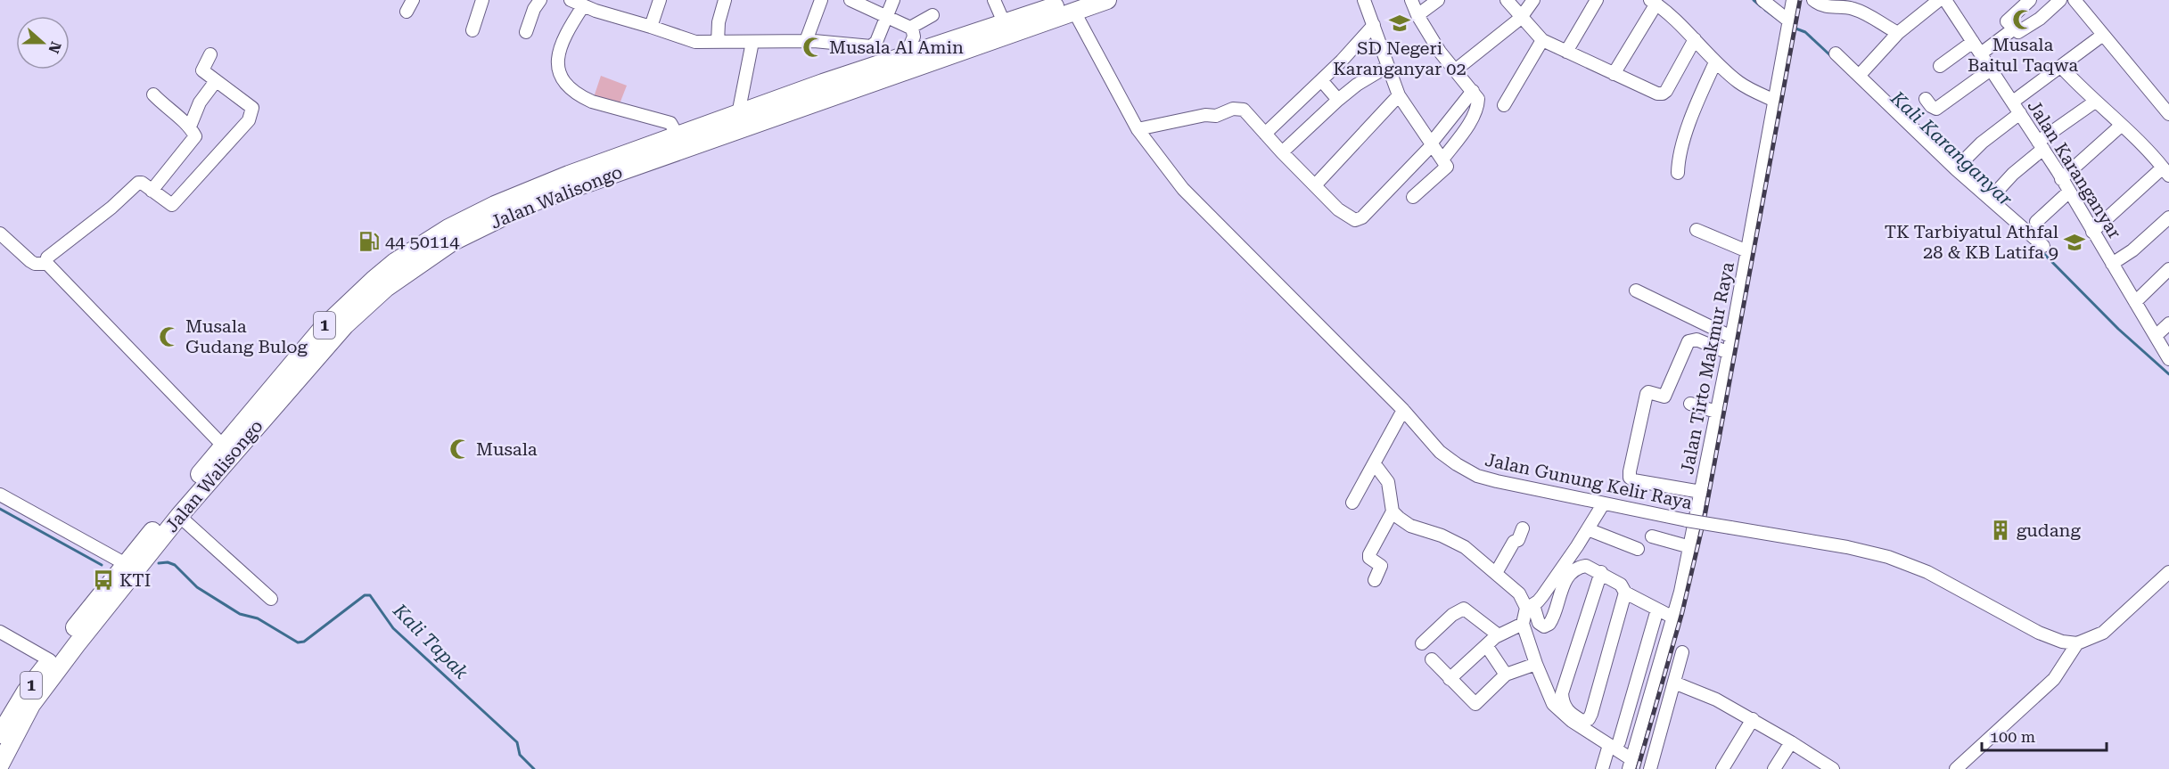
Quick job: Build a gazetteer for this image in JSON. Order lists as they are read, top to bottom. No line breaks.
{"streets":{"highway":["Jalan Walisongo","1"],"street":["Jalan Karanganyar","Jalan Tirto Makmur Raya","Jalan Gunung Kelir Raya"]},"crossings":[["Jalan Walisongo","Jalan Gunung Kelir Raya"]],"water":["Kali Karanganyar","Kali Tapak"],"places":{"mosque":["Musala Baitul Taqwa","Musala Al Amin","Musala Gudang Bulog","Musala"],"school or university":["SD Negeri Karanganyar 02","TK Tarbiyatul Athfal 28 & KB Latifa 9"],"fuel station":["44 50114"],"building":["gudang"],"bus stop":["KTI"]},"scale_bar":"100 m","north":"right"}
